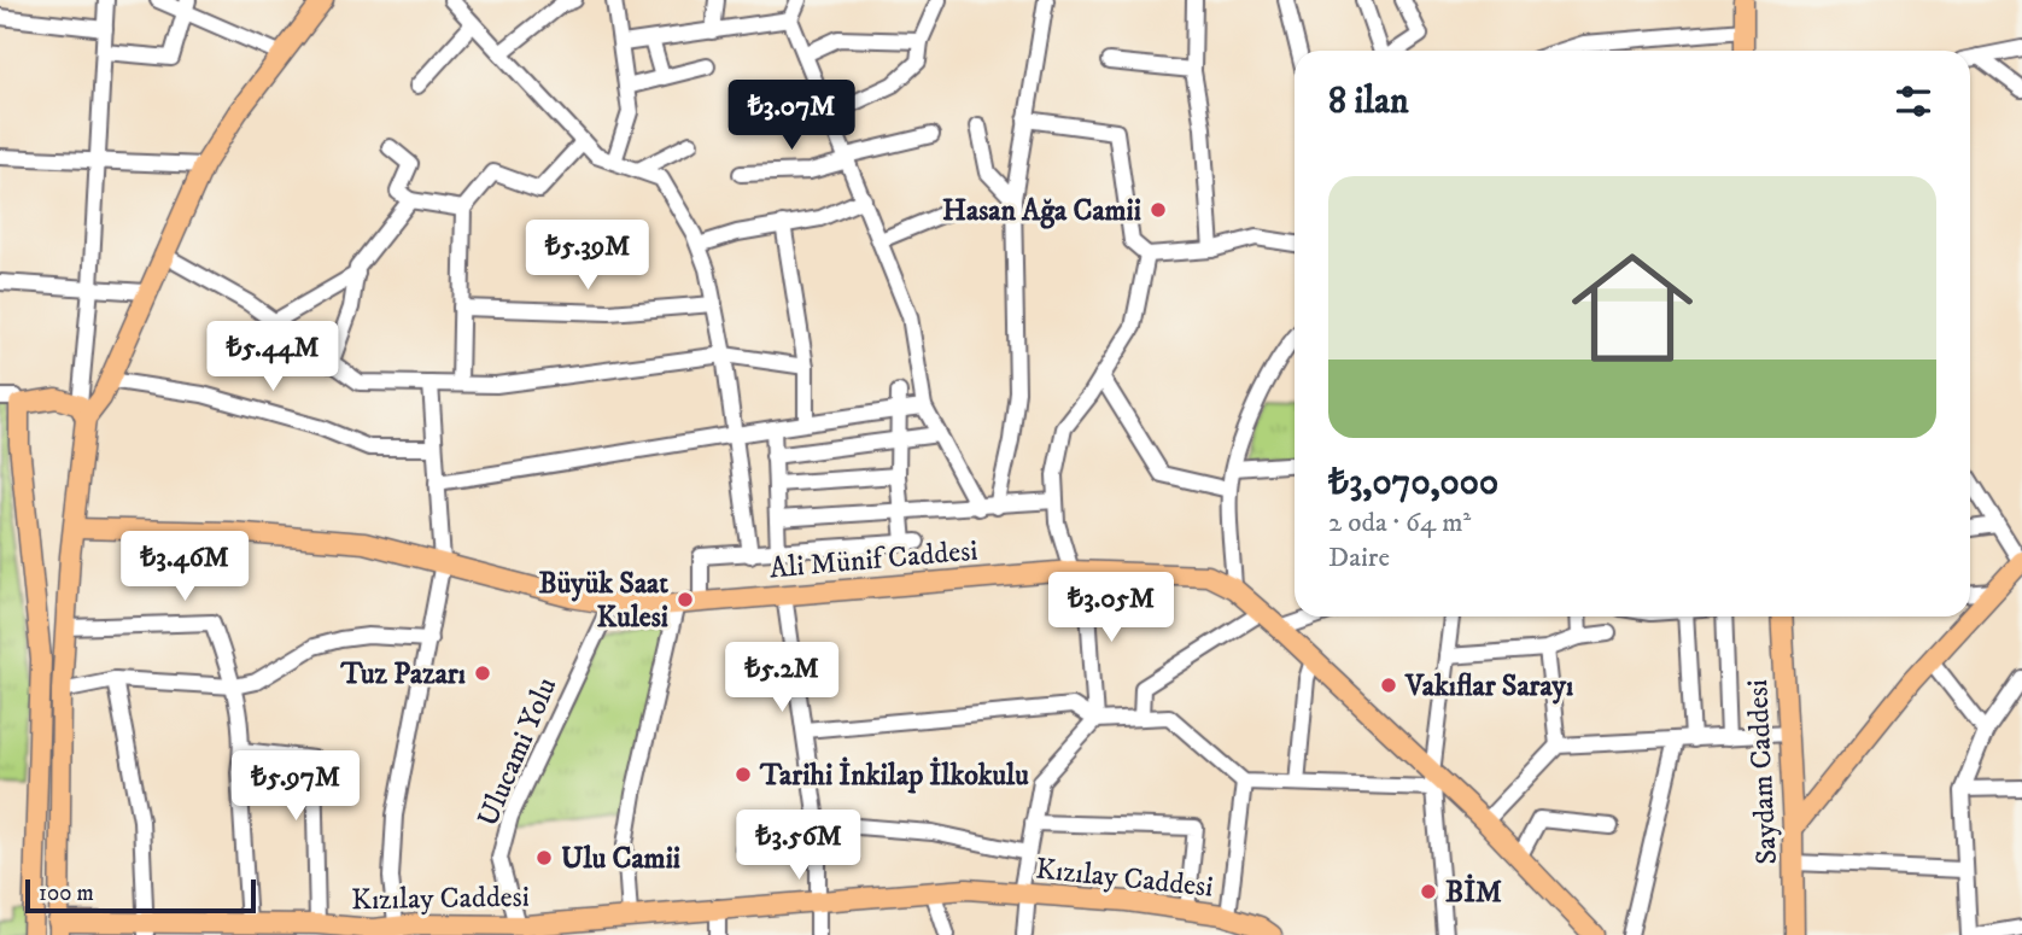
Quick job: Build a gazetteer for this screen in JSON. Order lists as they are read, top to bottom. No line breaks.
{"streets":{"main road":["Ali Münif Caddesi","Saydam Caddesi","Kızılay Caddesi"],"street":["Ulucami Yolu"]},"crossings":[["Ali Münif Caddesi","Ulucami Yolu"],["Ulucami Yolu","Kızılay Caddesi"]],"places":["Hasan Ağa Camii","Büyük Saat Kulesi","Tuz Pazarı","Vakıflar Sarayı","Tarihi İnkilap İlkokulu","Ulu Camii","BİM"],"scale_bar":"100 m","page":{"heading":"8 ilan","price":["₺3.07M","₺5.39M","₺5.44M","₺3.46M","₺3.05M","₺5.2M","₺5.97M","₺3.56M"],"list":[{"name":"₺3,070,000","note":"2 oda · 64 m² · Daire"}],"scale":"100 m"}}
